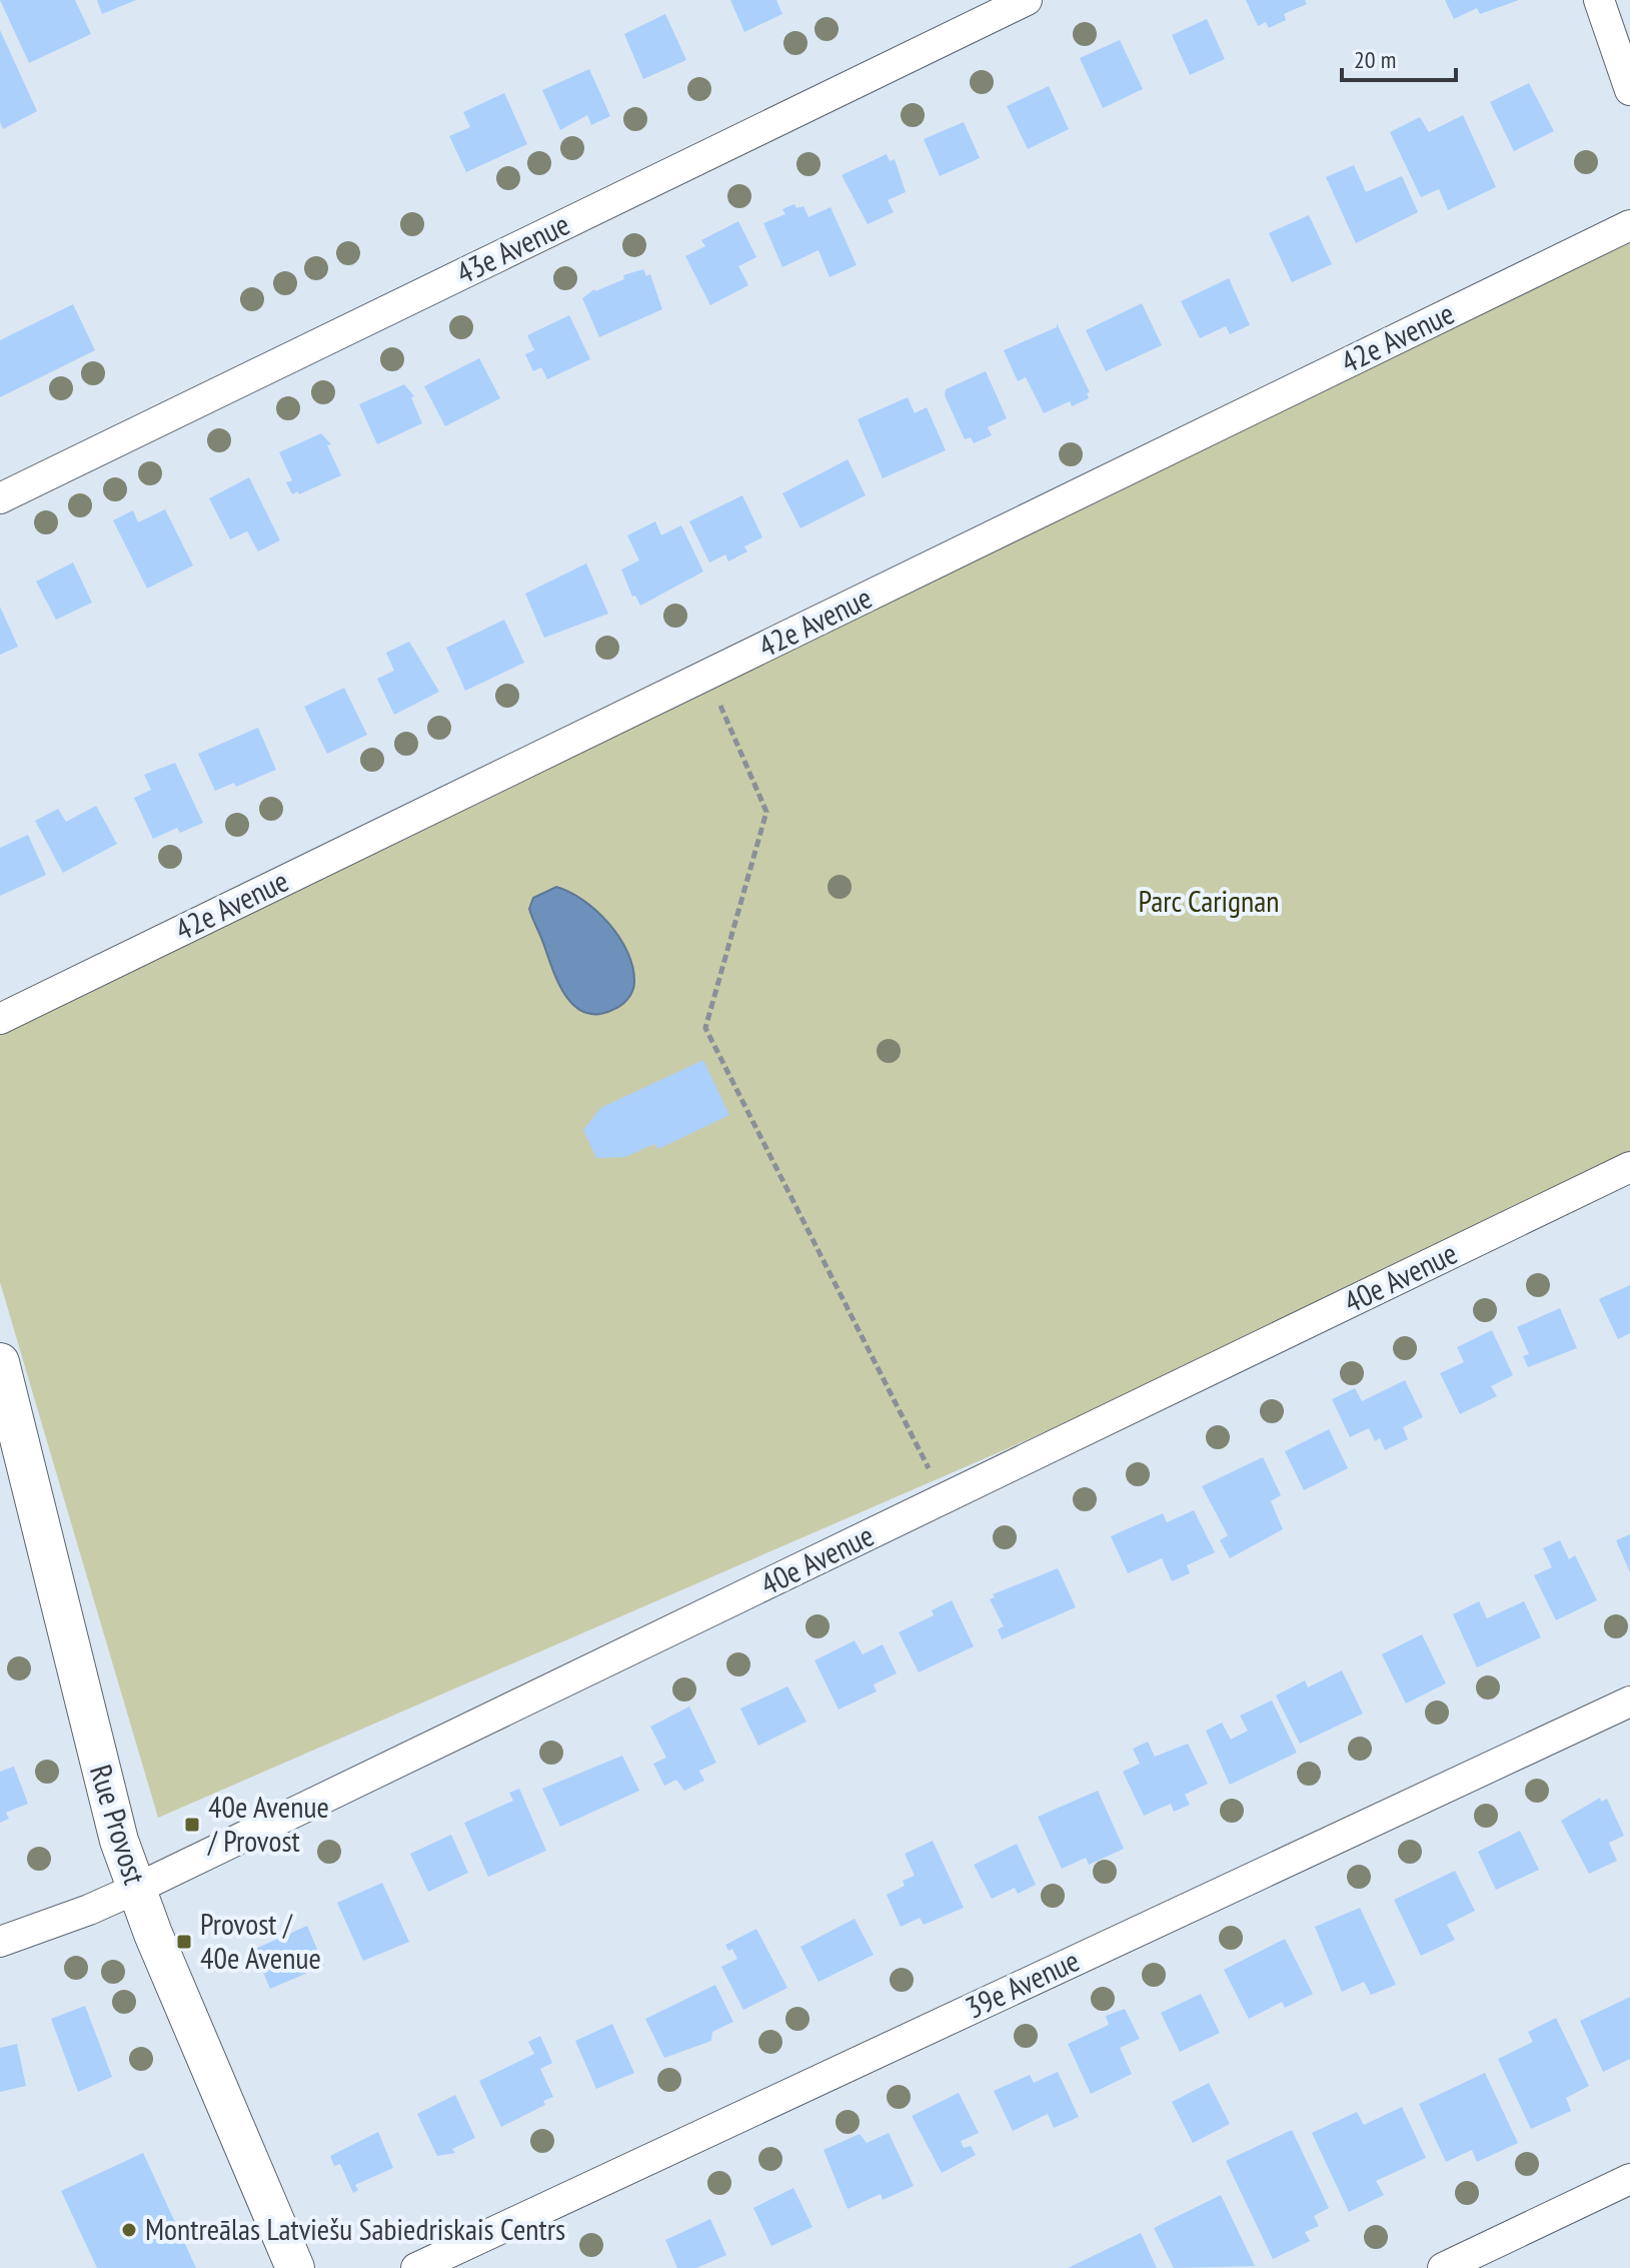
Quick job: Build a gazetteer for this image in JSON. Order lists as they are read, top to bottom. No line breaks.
{"streets":{"street":["43e Avenue","42e Avenue","40e Avenue","Rue Provost","39e Avenue"]},"crossings":[["40e Avenue","Rue Provost"]],"parks":["Parc Carignan"],"places":{"transit":["40e Avenue / Provost","Provost / 40e Avenue"],"other":["Montreālas Latviešu Sabiedriskais Centrs"]},"scale_bar":"20 m"}
